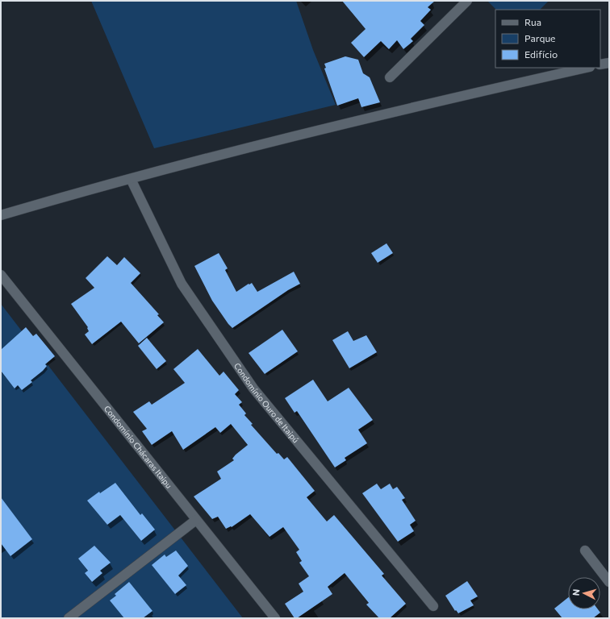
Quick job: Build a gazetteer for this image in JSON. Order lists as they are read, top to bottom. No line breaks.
{"streets":{"street":["Condomínio Ouro de Itaipú","Condomínio Chácaras Itaipu"]},"legend":["Rua","Parque","Edifício"],"north":"left"}
